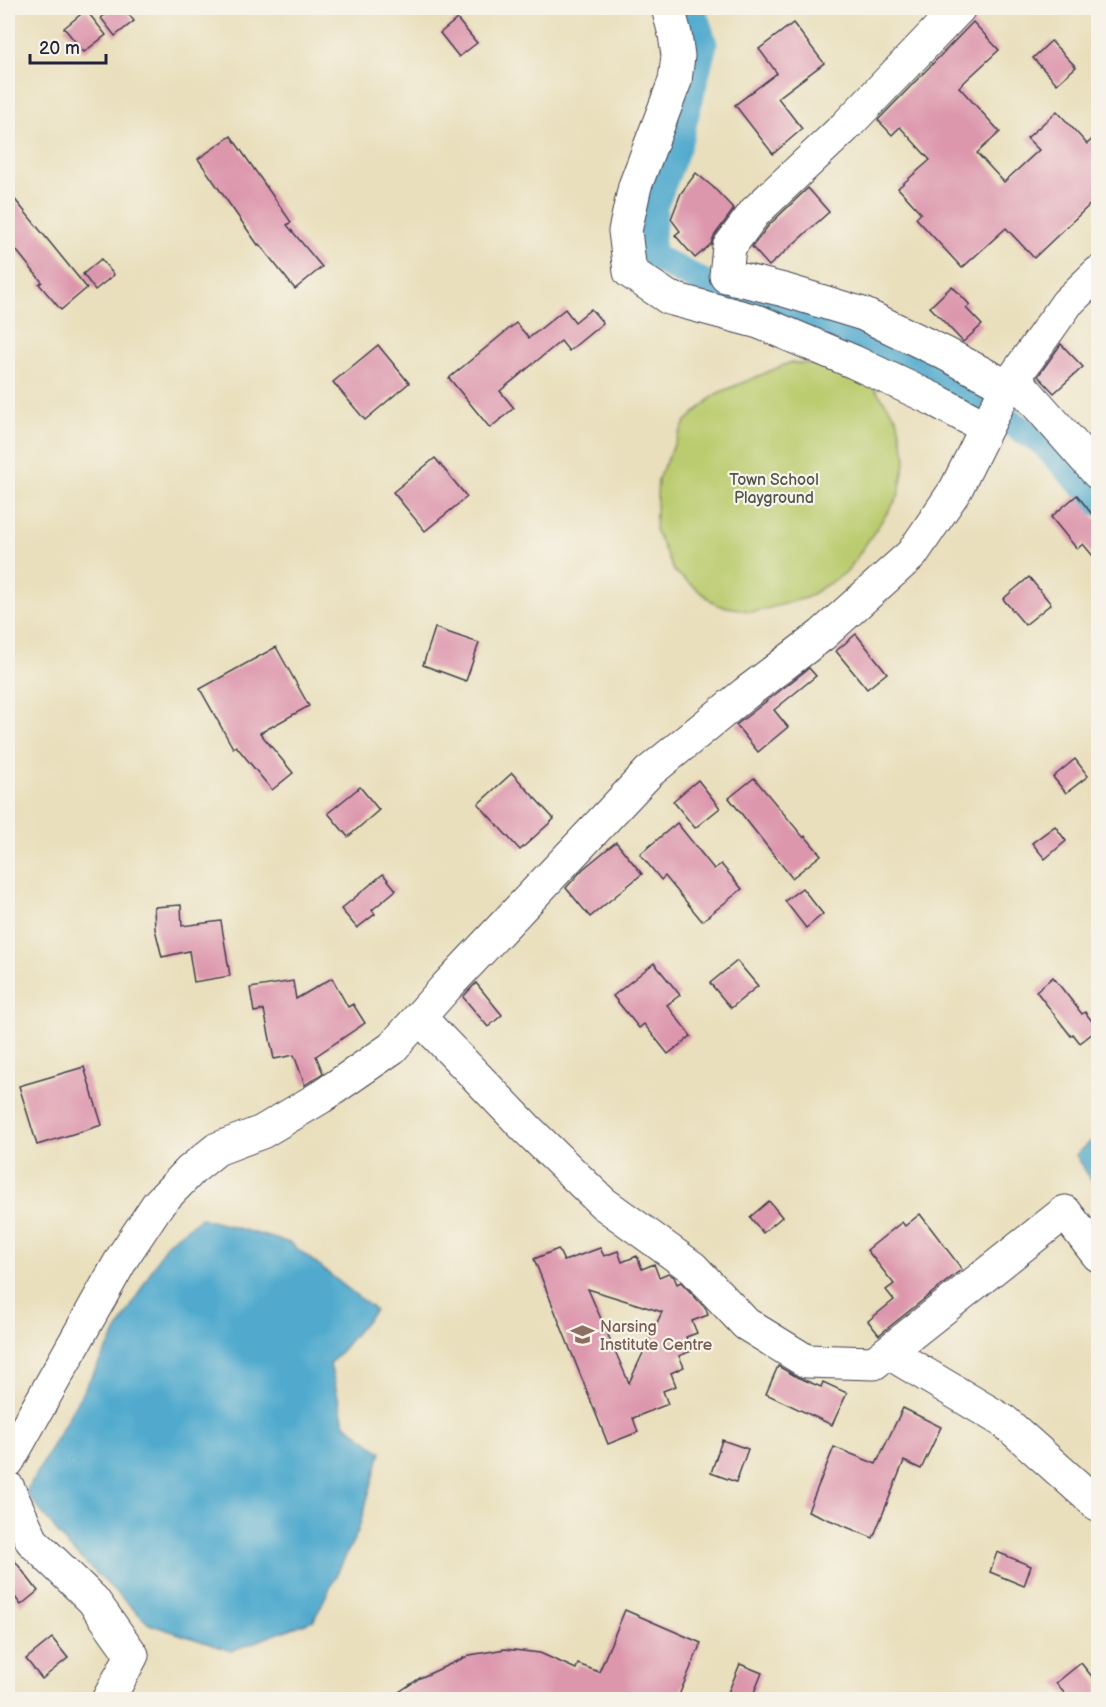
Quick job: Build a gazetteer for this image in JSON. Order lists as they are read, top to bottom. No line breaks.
{"parks":["Town School Playground"],"places":{"school or university":["Narsing Institute Centre"]},"scale_bar":"20 m"}
